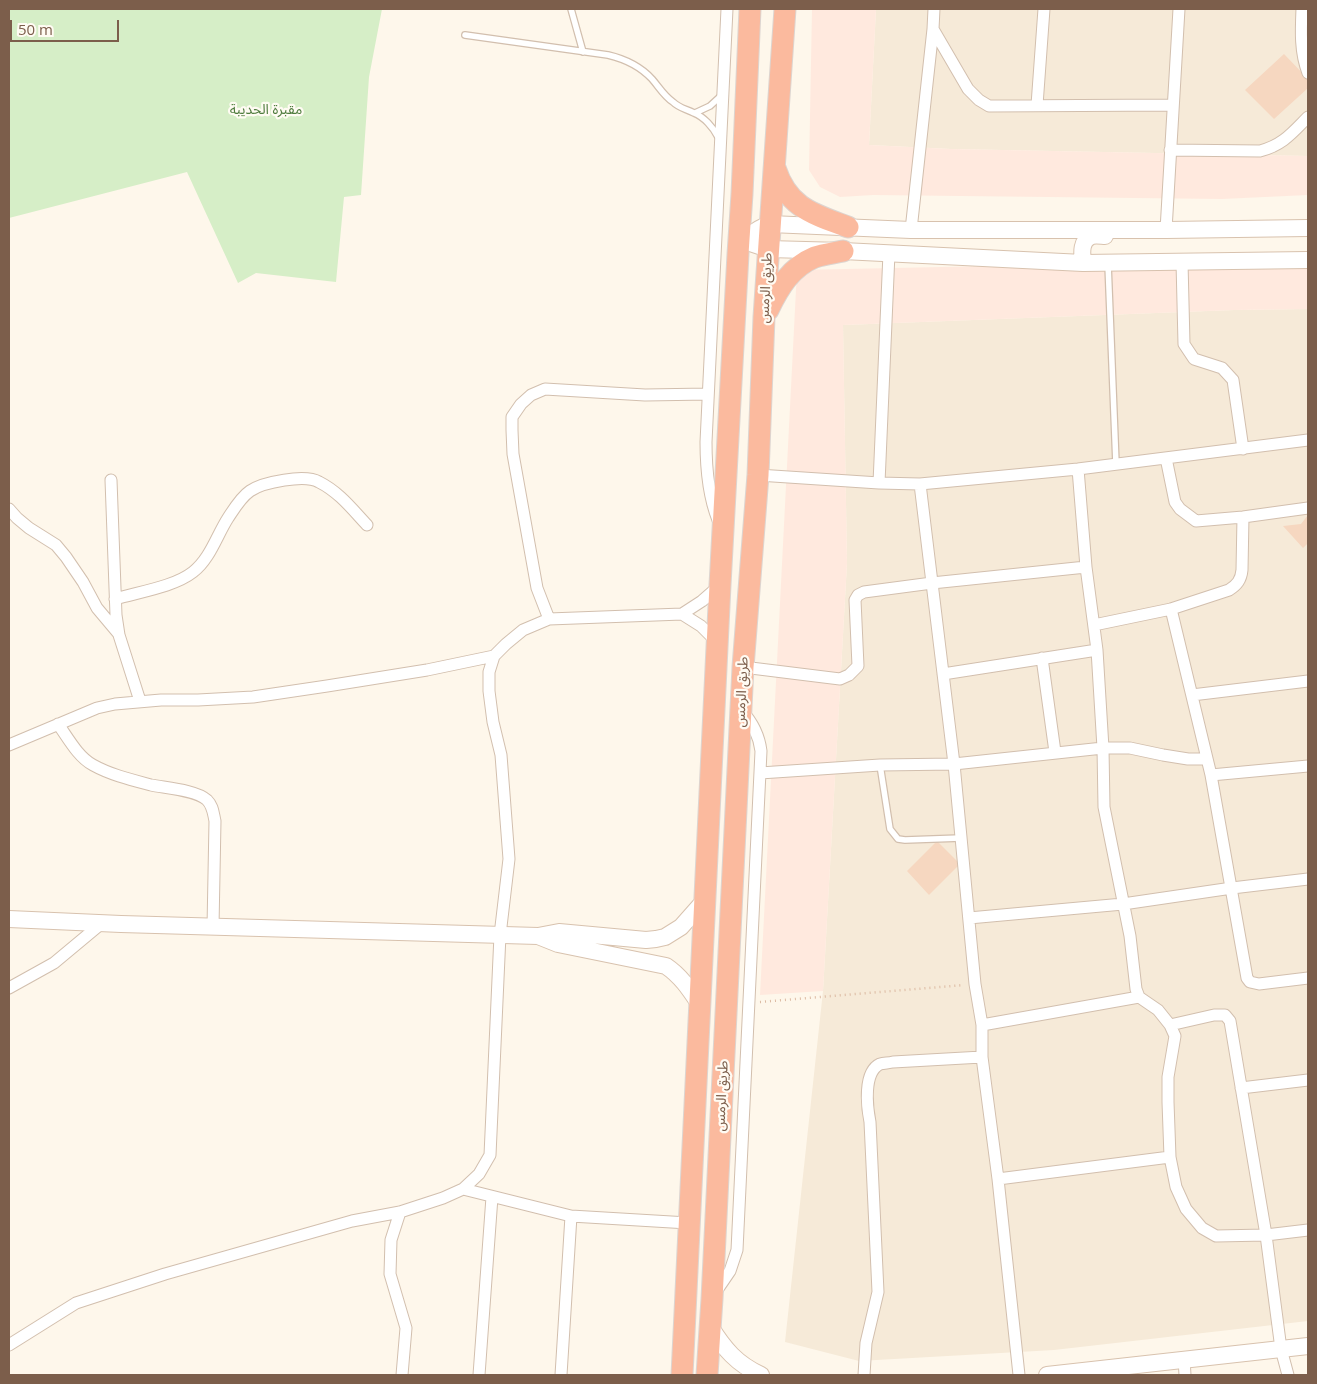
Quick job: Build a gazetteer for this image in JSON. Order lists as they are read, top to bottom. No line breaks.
{"streets":{"highway":["طريق الرمس"]},"parks":["مقبرة الحديبة"],"scale_bar":"50 m"}
